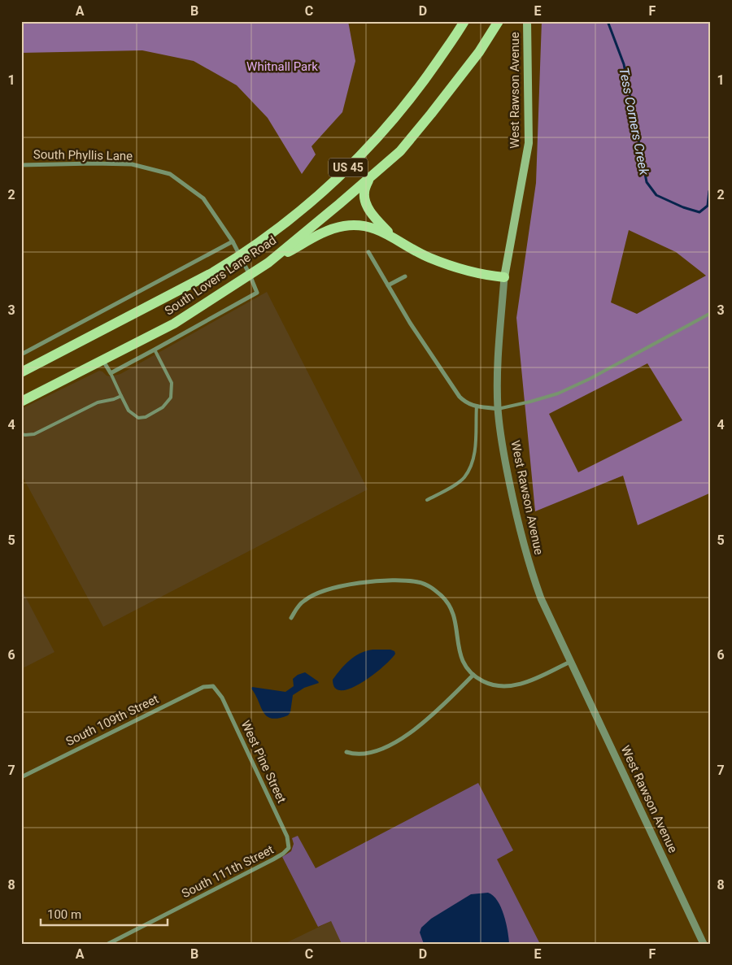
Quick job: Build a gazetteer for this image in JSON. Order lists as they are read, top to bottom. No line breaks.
{"streets":{"main road":["West Rawson Avenue","US 45","South Lovers Lane Road"],"street":["South Phyllis Lane","South 109th Street","West Pine Street","South 111th Street"]},"crossings":[["South Phyllis Lane","South Lovers Lane Road"],["South 109th Street","West Pine Street"],["West Pine Street","South 111th Street"]],"water":["Tess Corners Creek"],"parks":["Whitnall Park"],"scale_bar":"100 m","grid":{"columns":["A","B","C","D","E","F"],"rows":["1","2","3","4","5","6","7","8"]}}
